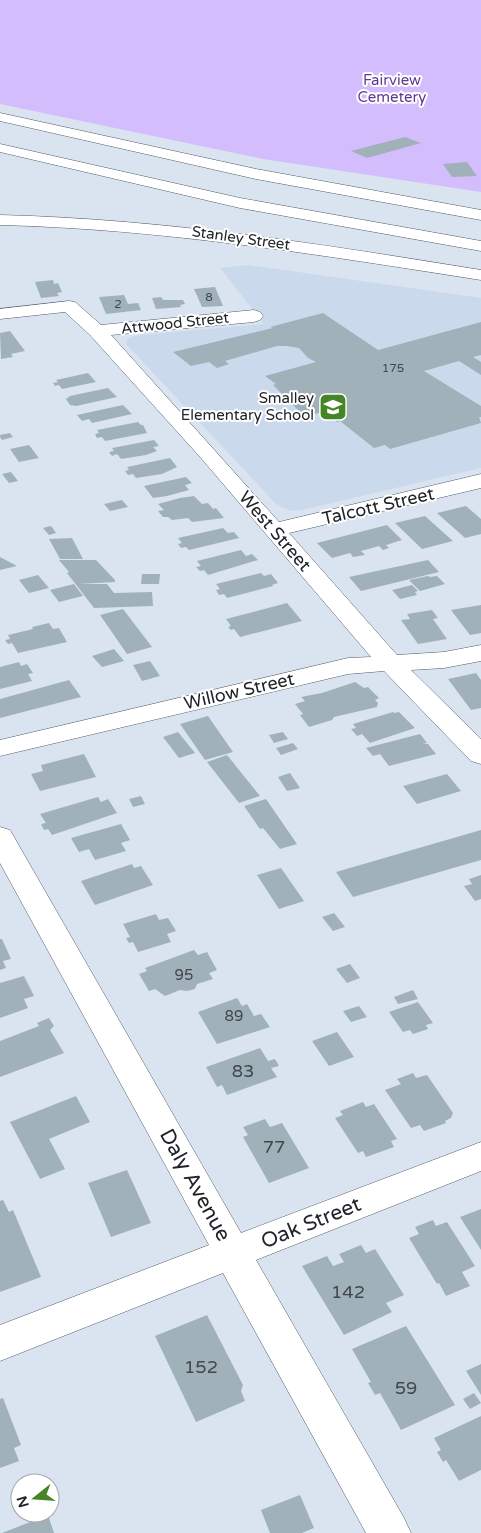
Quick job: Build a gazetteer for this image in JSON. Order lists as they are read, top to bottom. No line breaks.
{"streets":{"main road":["Stanley Street","Attwood Street","Talcott Street","West Street","Willow Street","Daly Avenue","Oak Street"]},"crossings":[["Attwood Street","West Street"],["Talcott Street","West Street"],["West Street","Willow Street"],["Daly Avenue","Oak Street"]],"parks":["Fairview Cemetery"],"places":{"school or university":["Smalley Elementary School"]},"house_numbers":["8","2","175","95","89","83","77","142","152","59"],"north":"left"}
